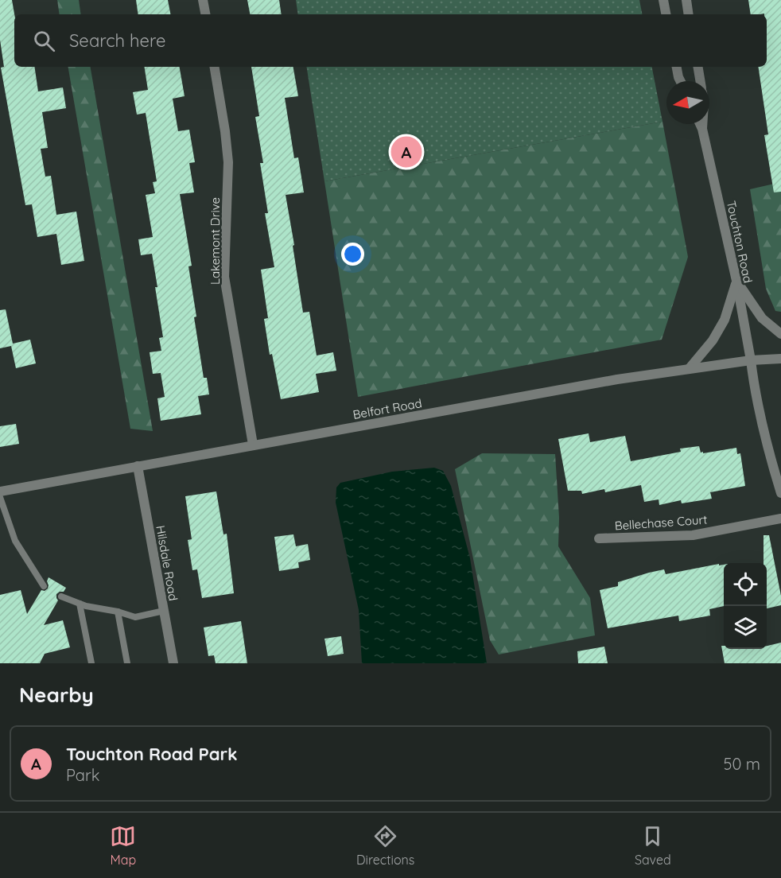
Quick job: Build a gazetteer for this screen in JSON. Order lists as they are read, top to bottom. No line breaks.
{"streets":{"street":["Lakemont Drive","Touchton Road","Belfort Road","Bellechase Court","Hilsdale Road"]},"crossings":[["Lakemont Drive","Belfort Road"],["Touchton Road","Belfort Road"],["Belfort Road","Hilsdale Road"]],"north":"left","page":{"search":"Search here","pins":"A","heading":"Nearby","list":[{"mark":"A","name":"Touchton Road Park","note":"Park","value":"50 m"}],"nav":["Map","Directions","Saved"]}}
